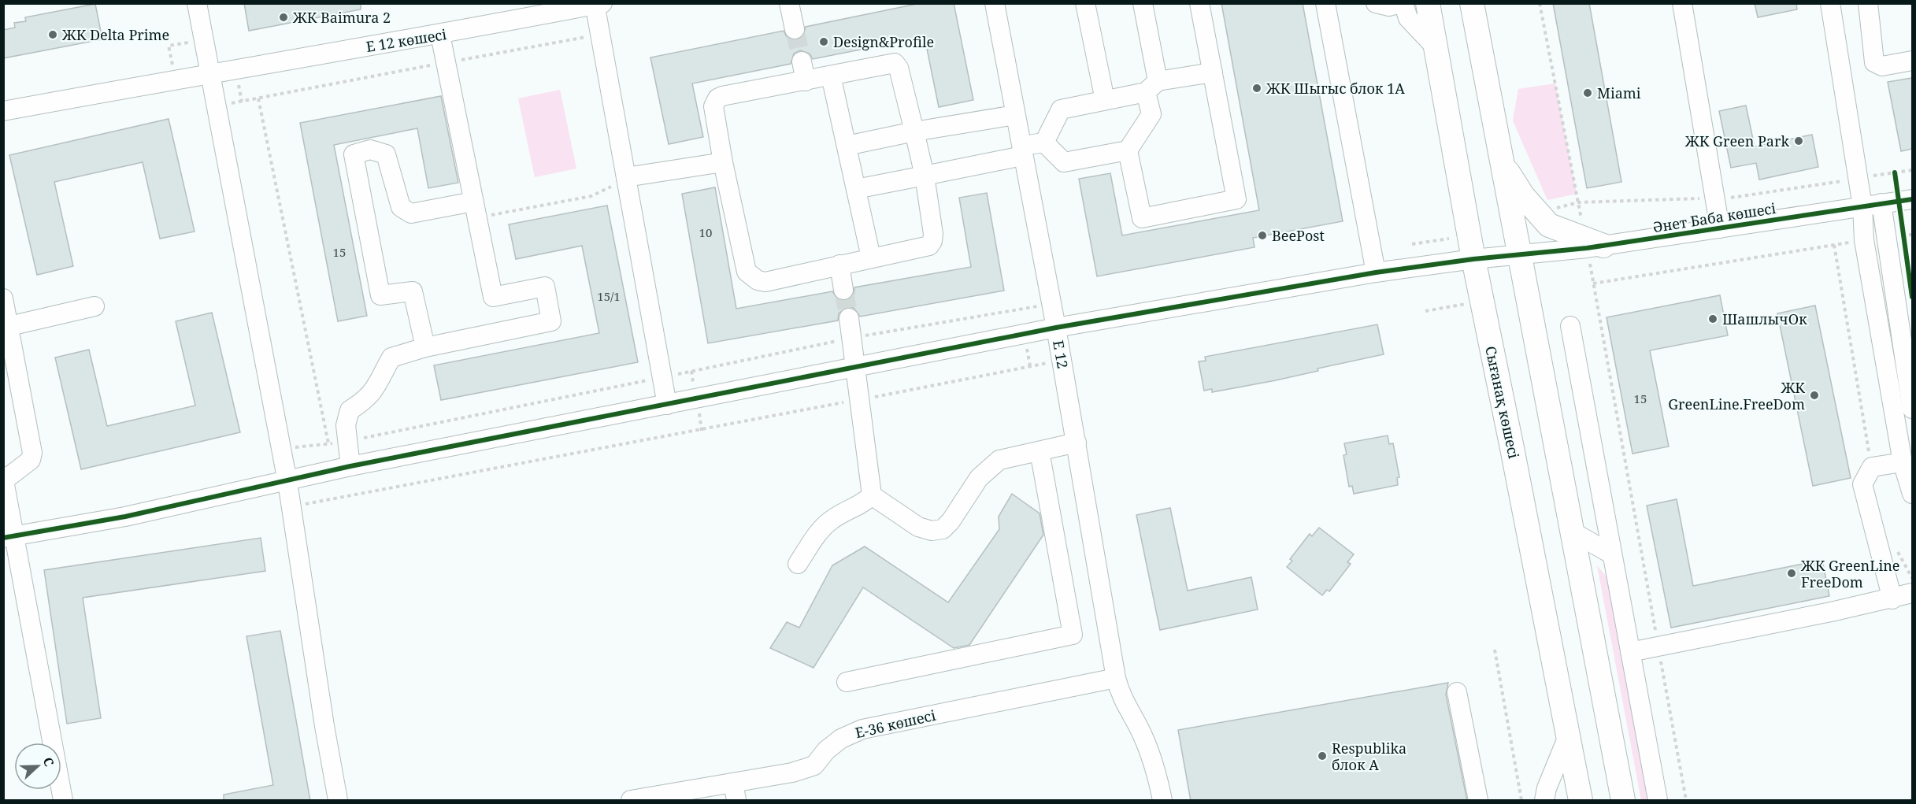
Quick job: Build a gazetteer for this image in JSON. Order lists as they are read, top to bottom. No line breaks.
{"streets":{"main road":["Сығанақ көшесі"],"street":["Е 12 көшесі","Әнет Баба көшесі","E 12","Е-36 көшесі"]},"crossings":[["Әнет Баба көшесі","E 12"],["Әнет Баба көшесі","Сығанақ көшесі"],["E 12","Е-36 көшесі"]],"places":["ЖК Baimura 2","ЖК Delta Prime","Design&Profile","ЖК Шыгыс блок 1А","Miami","ЖК Green Park","BeePost","ШашлычОк","ЖК GreenLine.FreeDom","ЖК GreenLine FreeDom","Respublika блок А"],"house_numbers":["10","15","15/1","15"],"north":"right"}
